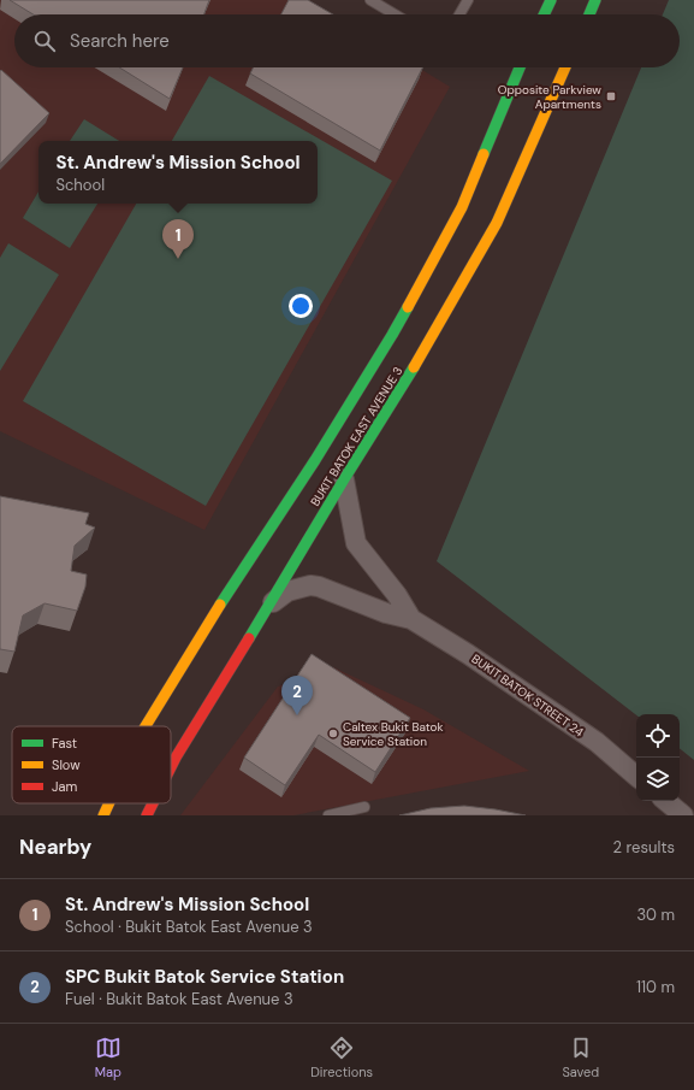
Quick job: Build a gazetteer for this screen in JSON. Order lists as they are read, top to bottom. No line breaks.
{"streets":{"main road":["BUKIT BATOK EAST AVENUE 3"],"street":["BUKIT BATOK STREET 24"]},"crossings":[["BUKIT BATOK EAST AVENUE 3","BUKIT BATOK STREET 24"]],"places":{"transit":["Opposite Parkview Apartments"],"other":["Caltex Bukit Batok Service Station"]},"legend":["Fast","Slow","Jam"],"page":{"search":"Search here","popup":["St. Andrew's Mission School","School"],"pins":["1","2"],"heading":["Nearby","2 results"],"list":[{"mark":"1","name":"St. Andrew's Mission School","note":"School · Bukit Batok East Avenue 3","value":"30 m"},{"mark":"2","name":"SPC Bukit Batok Service Station","note":"Fuel · Bukit Batok East Avenue 3","value":"110 m"}],"nav":["Map","Directions","Saved"]}}
